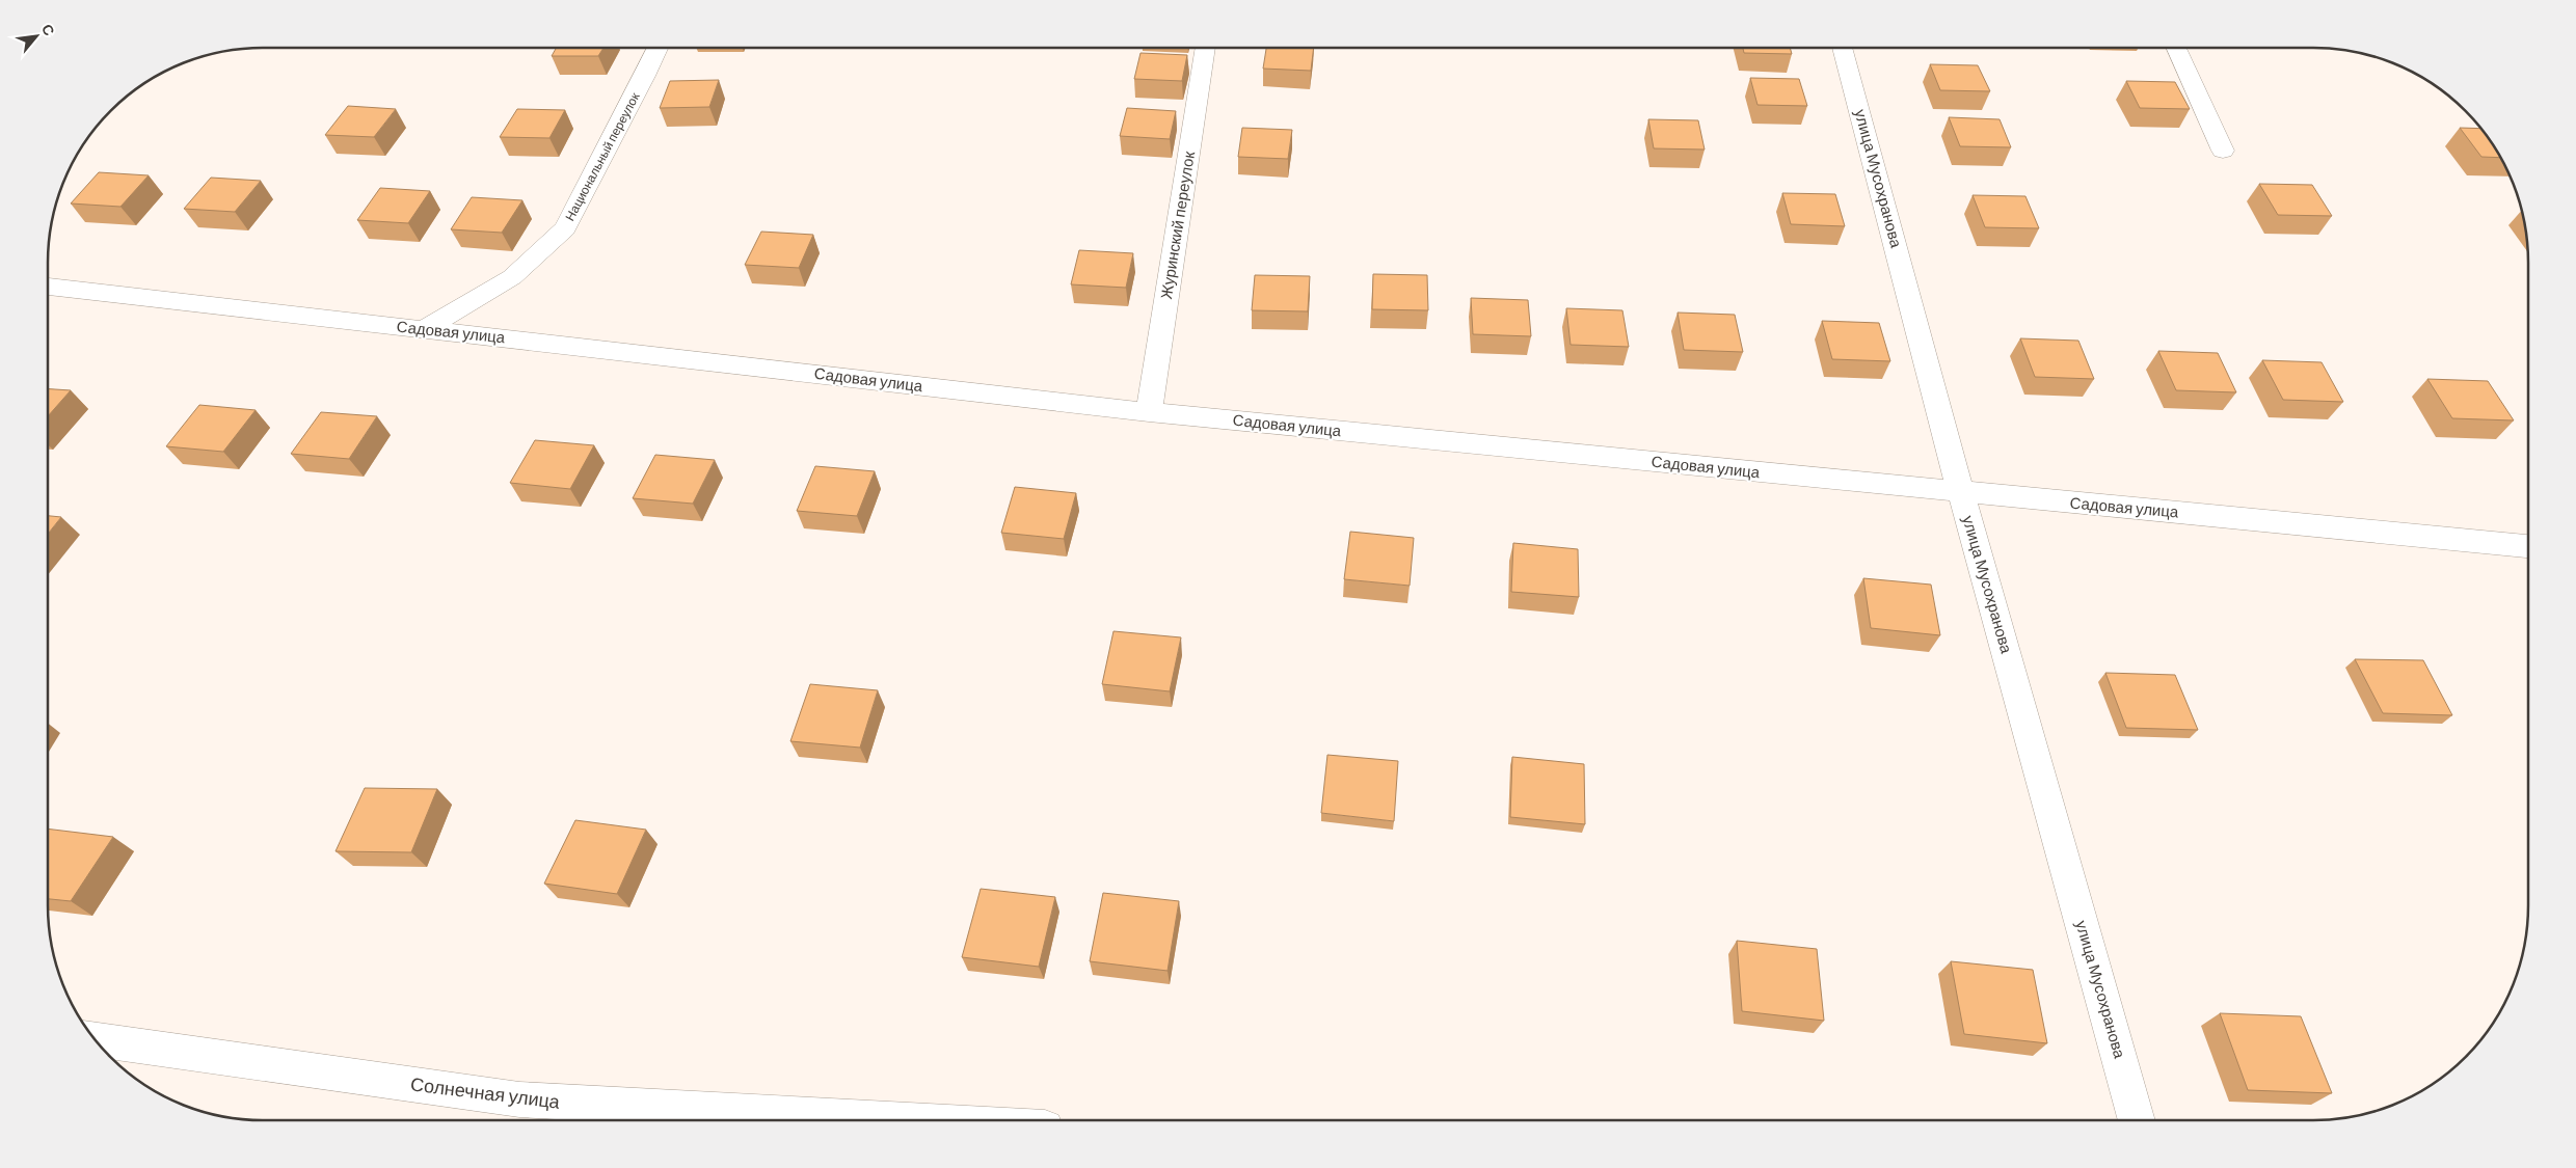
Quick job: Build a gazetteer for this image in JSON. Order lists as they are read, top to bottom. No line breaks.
{"streets":{"street":["Национальный переулок","улица Мусохранова","Журинский переулок","Садовая улица","Солнечная улица"]},"crossings":[["Национальный переулок","Садовая улица"],["улица Мусохранова","Садовая улица"],["Журинский переулок","Садовая улица"]],"north":"top right"}
